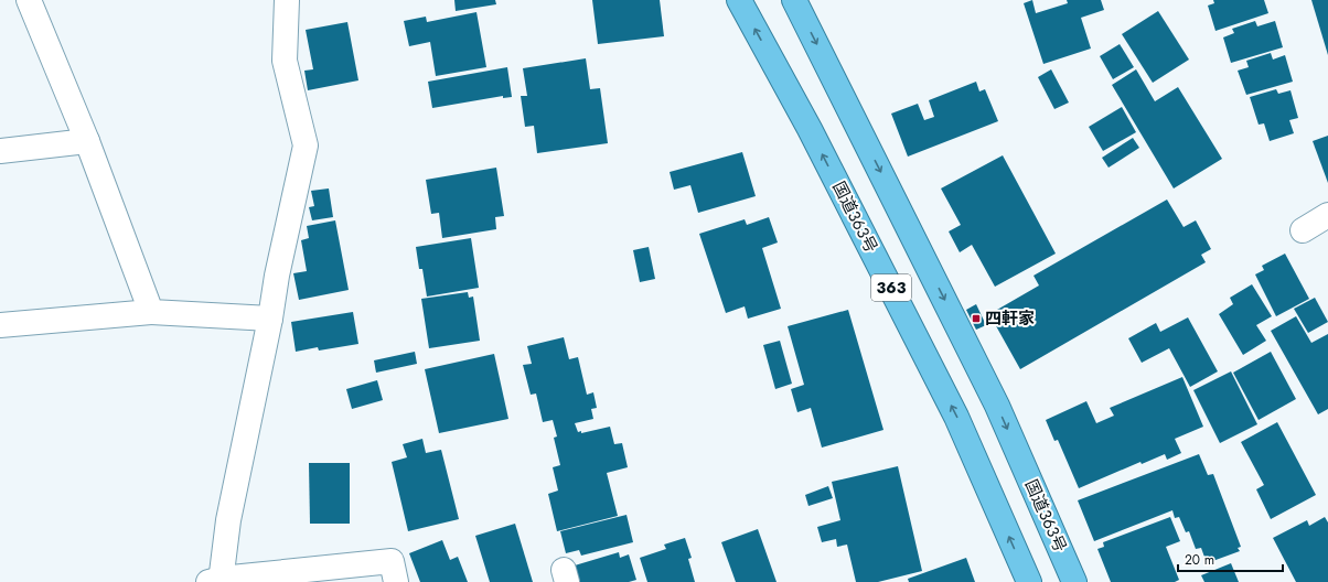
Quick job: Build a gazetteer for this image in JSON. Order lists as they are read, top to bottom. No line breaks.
{"streets":{"highway":["国道363号","363"]},"places":{"transit":["四軒家"]},"scale_bar":"20 m"}
